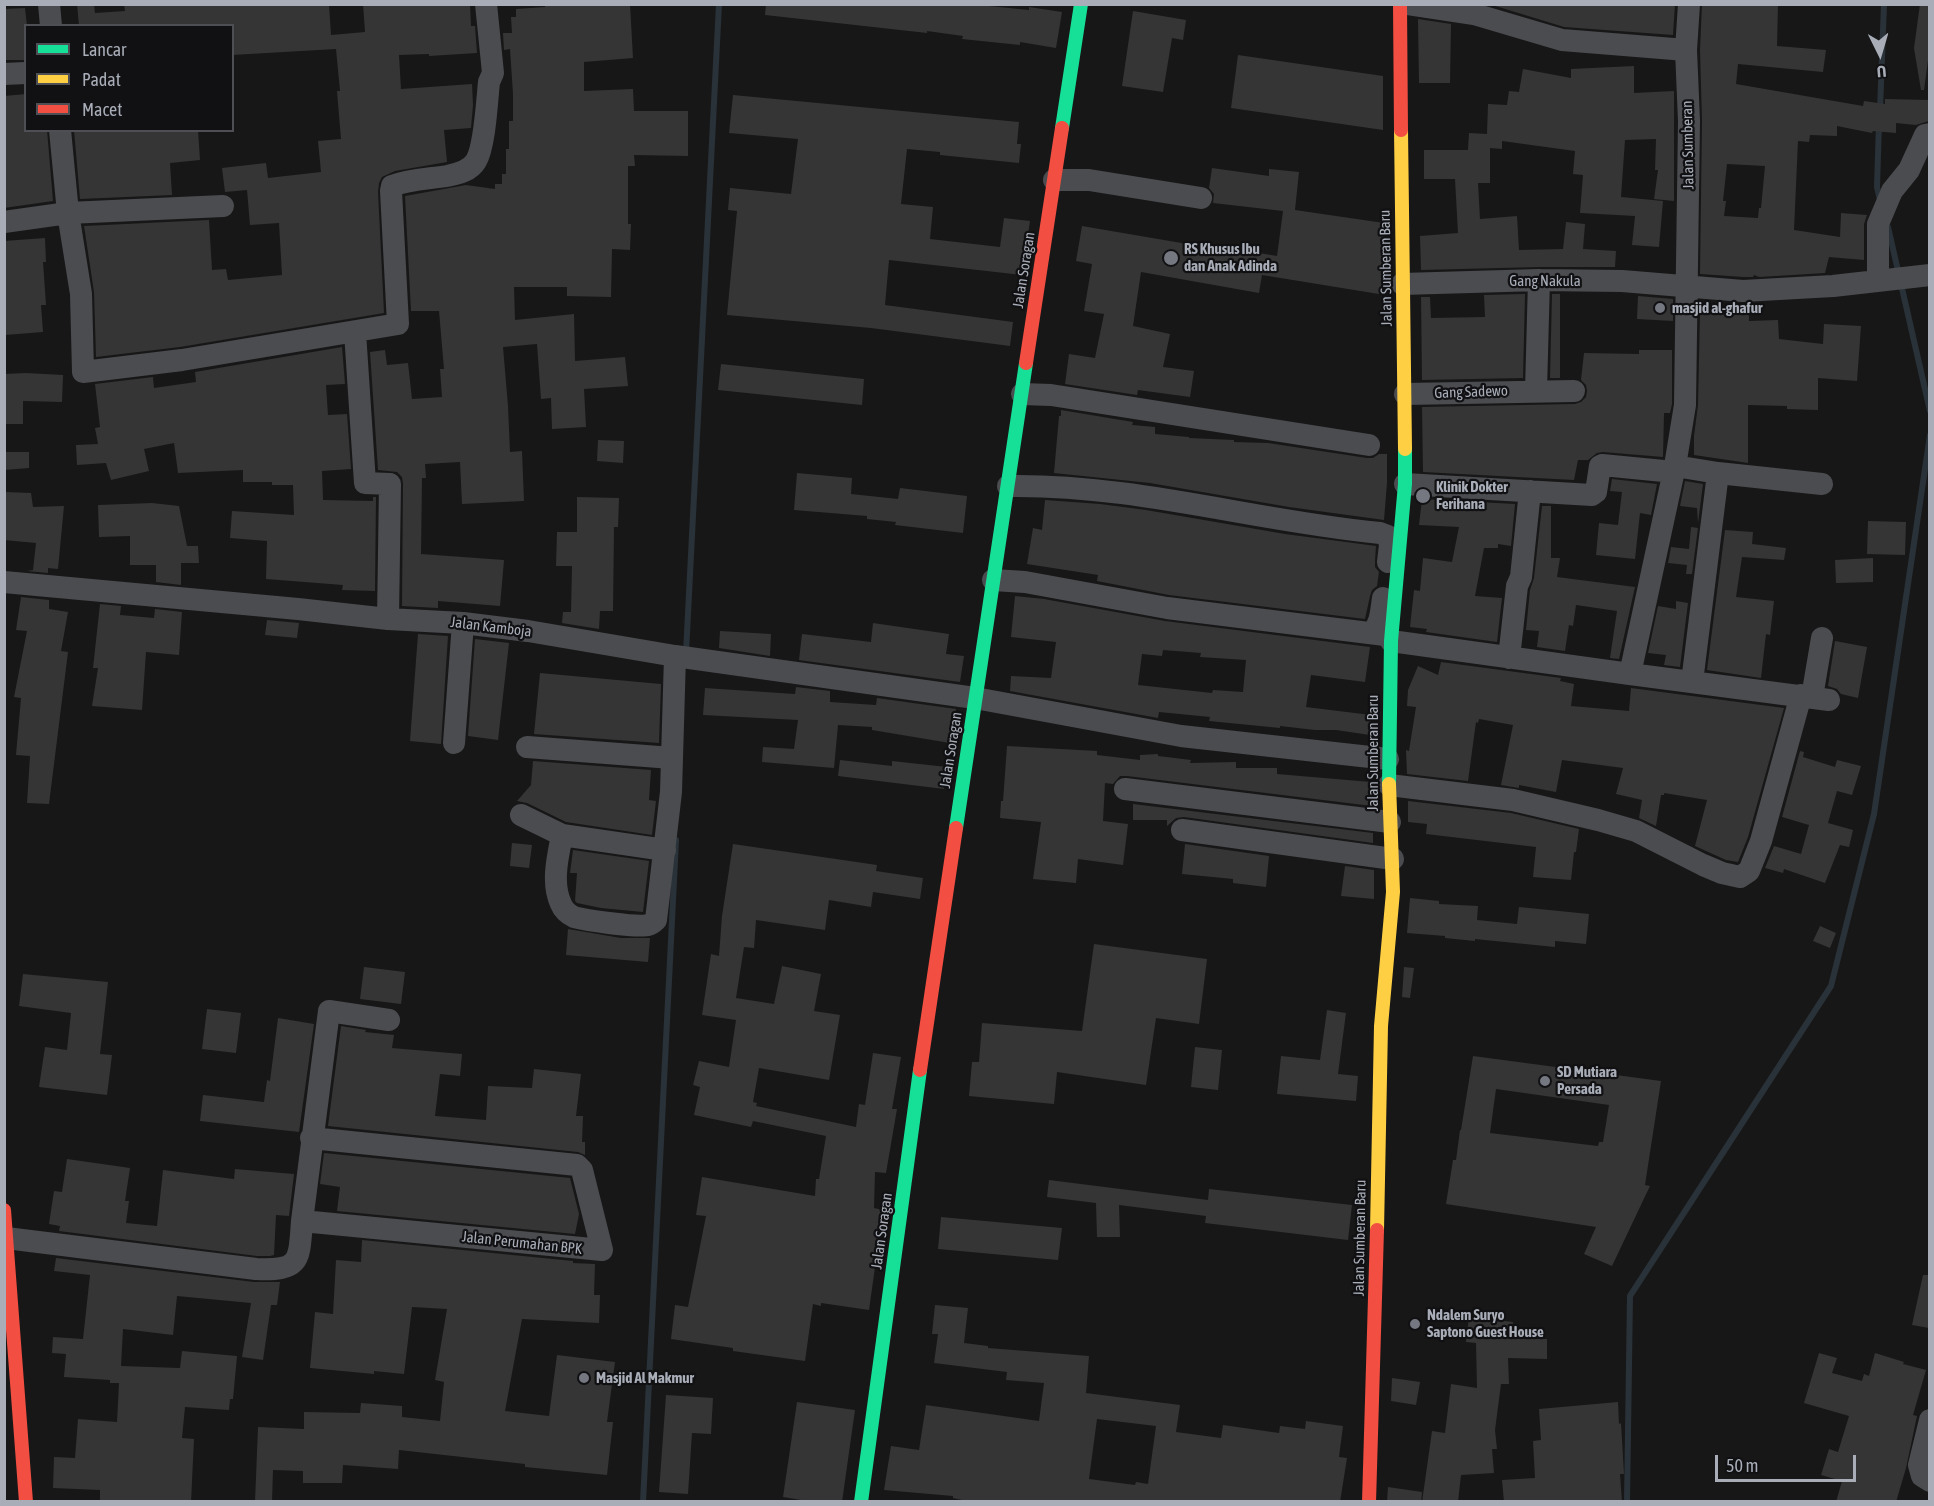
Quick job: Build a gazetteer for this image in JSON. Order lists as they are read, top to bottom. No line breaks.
{"streets":{"street":["Jalan Sumberan","Jalan Sumberan Baru","Jalan Soragan","Gang Nakula","Gang Sadewo","Jalan Kamboja","Jalan Perumahan BPK"]},"crossings":[["Jalan Sumberan","Gang Nakula"],["Jalan Sumberan Baru","Gang Nakula"],["Jalan Sumberan Baru","Gang Sadewo"],["Jalan Sumberan Baru","Jalan Kamboja"],["Jalan Soragan","Jalan Kamboja"]],"places":["RS Khusus Ibu dan Anak Adinda","masjid al-ghafur","Klinik Dokter Ferihana","SD Mutiara Persada","Ndalem Suryo Saptono Guest House","Masjid Al Makmur"],"legend":["Lancar","Padat","Macet"],"scale_bar":"50 m","north":"bottom"}
